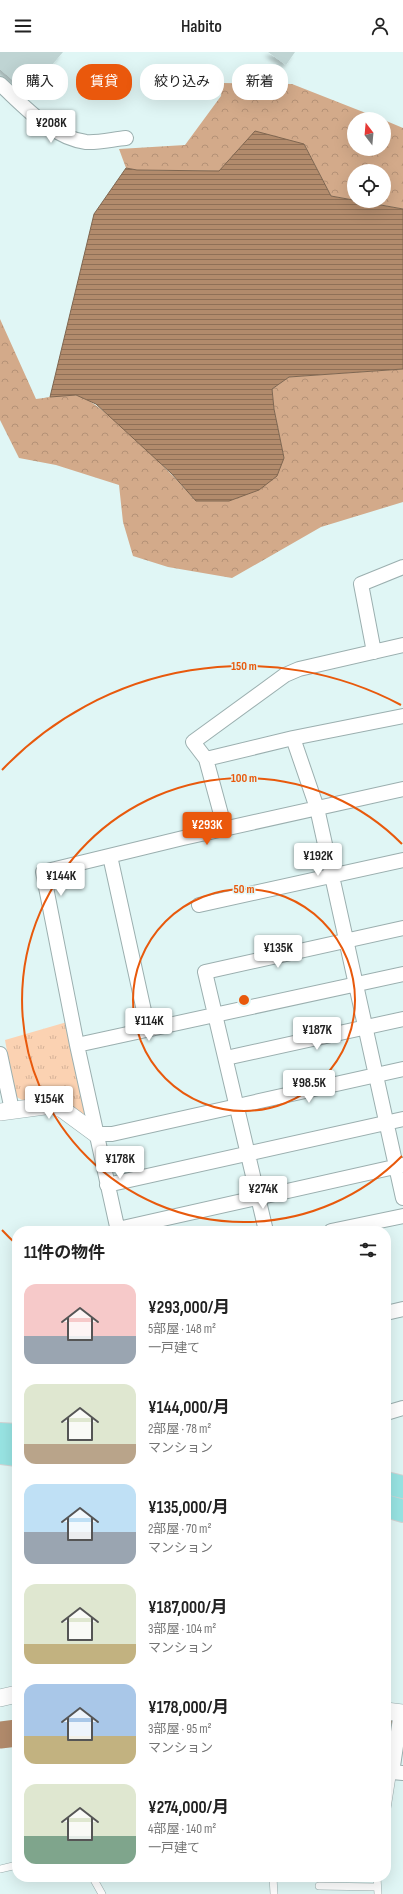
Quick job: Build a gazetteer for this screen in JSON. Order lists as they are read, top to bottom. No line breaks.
{"north":"top","page":{"header":"Habito","chip":["購入","賃貸","絞り込み","新着"],"price":["¥208K","¥293K","¥192K","¥144K","¥135K","¥114K","¥187K","¥98.5K","¥154K","¥178K","¥274K"],"heading":"11件の物件","list":[{"name":"¥293,000/月","note":"5部屋 · 148 m² · 一戸建て"},{"name":"¥144,000/月","note":"2部屋 · 78 m² · マンション"},{"name":"¥135,000/月","note":"2部屋 · 70 m² · マンション"},{"name":"¥187,000/月","note":"3部屋 · 104 m² · マンション"},{"name":"¥178,000/月","note":"3部屋 · 95 m² · マンション"},{"name":"¥274,000/月","note":"4部屋 · 140 m² · 一戸建て"}]},"rings":["150 m","100 m","50 m"]}
